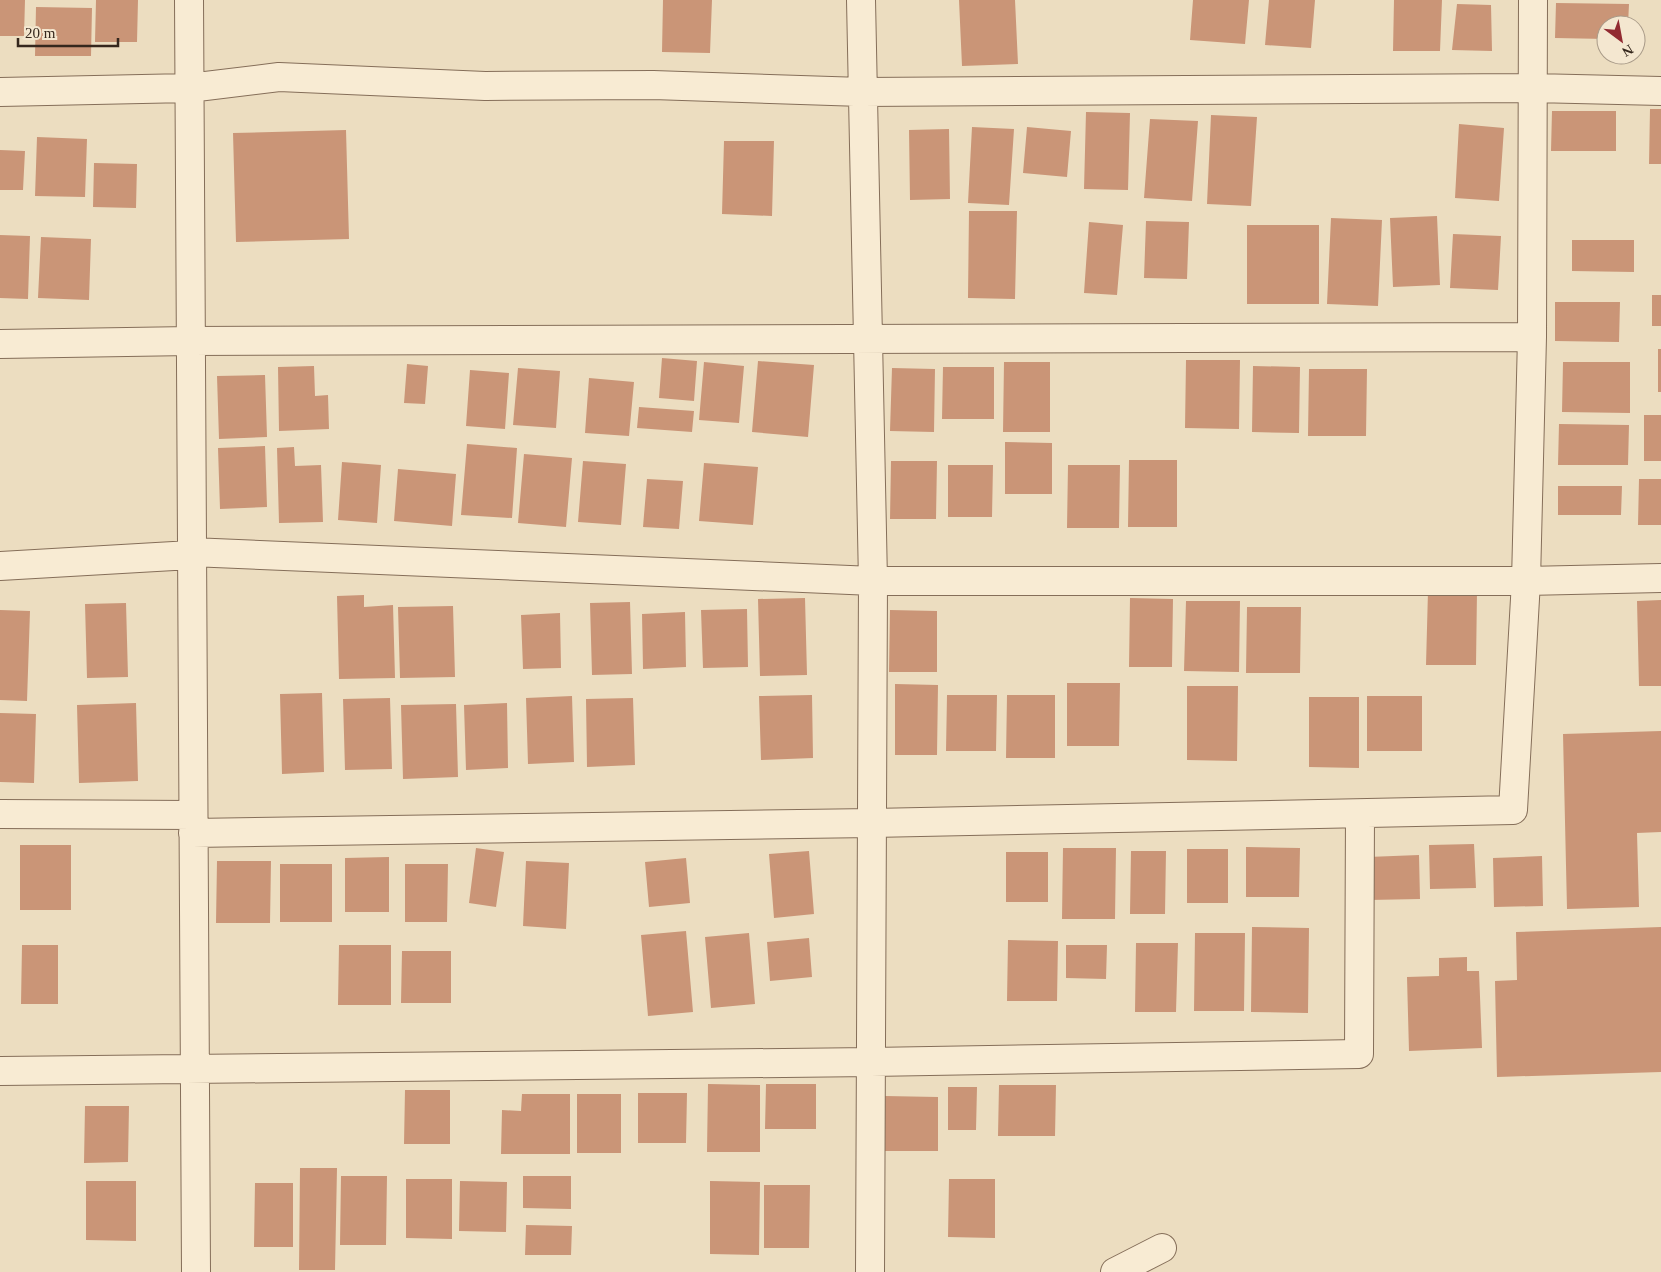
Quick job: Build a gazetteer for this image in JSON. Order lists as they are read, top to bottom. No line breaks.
{"scale_bar":"20 m","north":"bottom right"}
